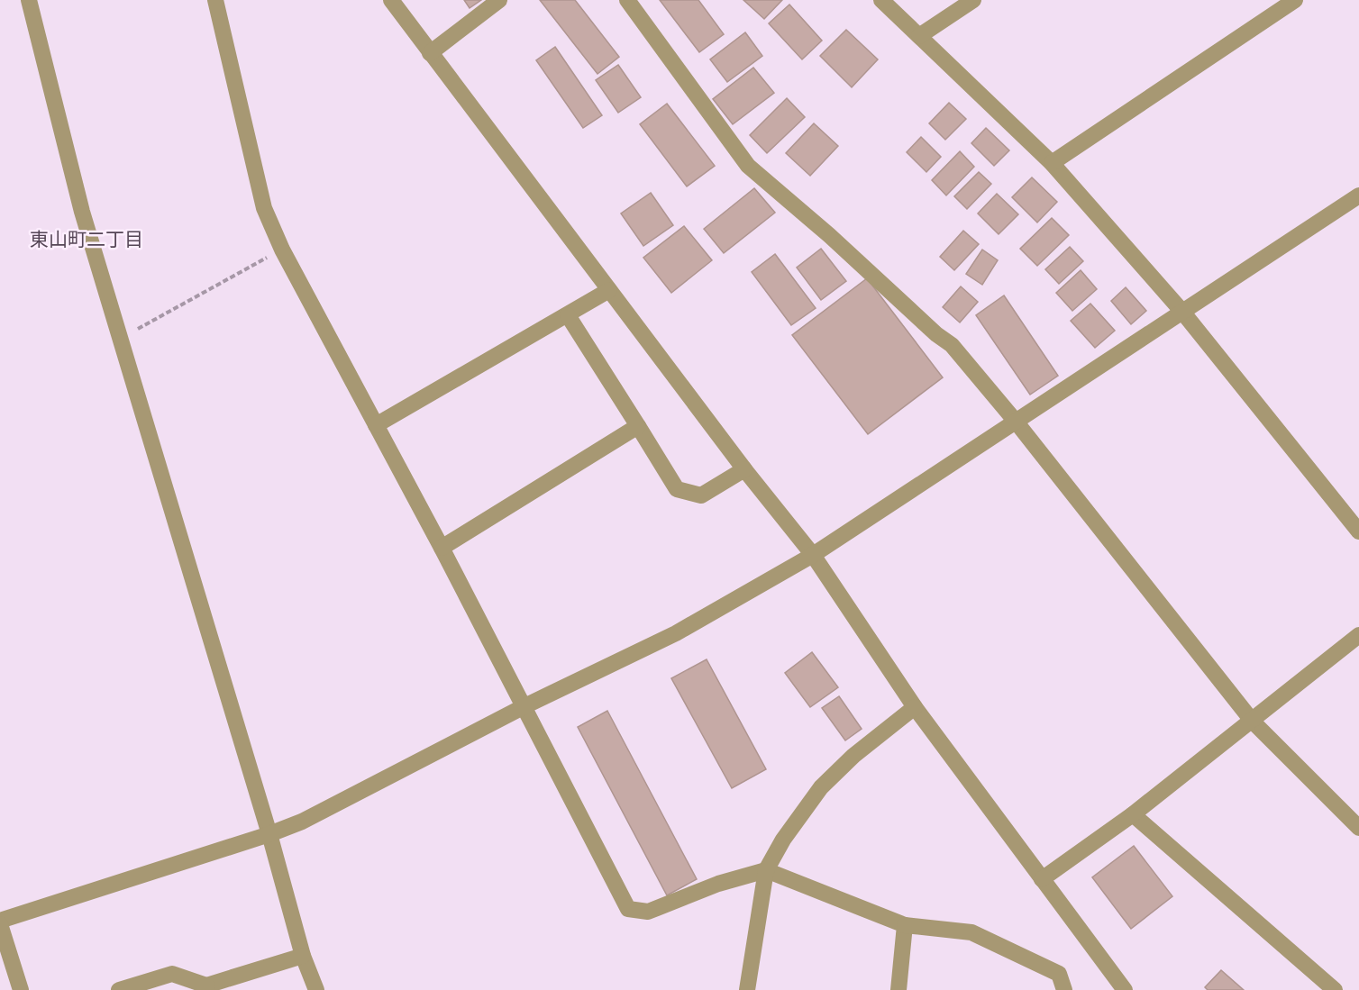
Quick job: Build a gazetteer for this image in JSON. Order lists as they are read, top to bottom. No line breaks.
{"districts":["東山町二丁目"]}
